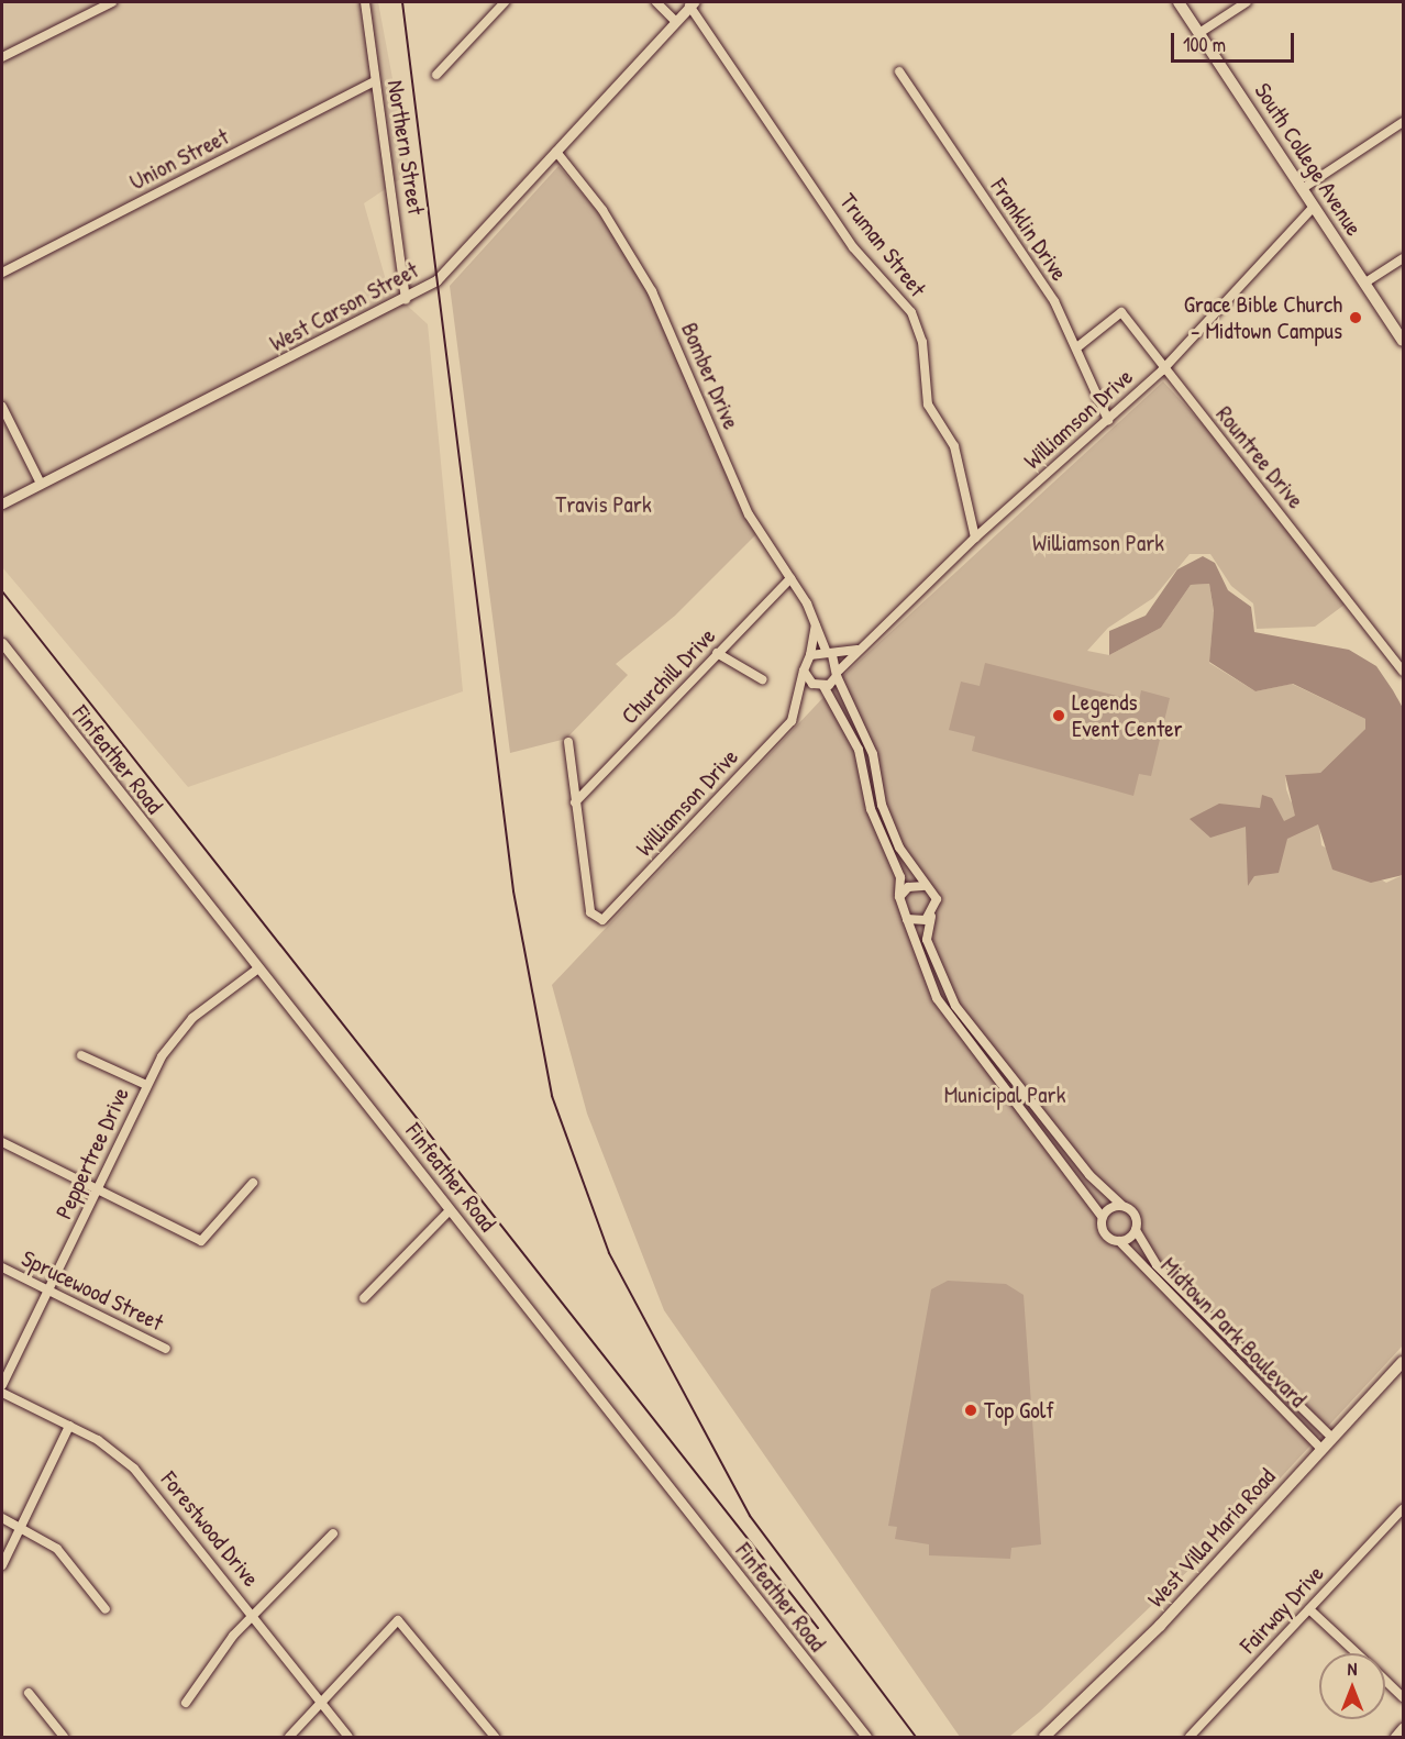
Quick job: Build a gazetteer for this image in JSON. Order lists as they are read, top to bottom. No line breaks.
{"streets":{"main road":["South College Avenue","West Villa Maria Road"],"street":["Northern Street","Union Street","Franklin Drive","Truman Street","West Carson Street","Bomber Drive","Williamson Drive","Rountree Drive","Churchill Drive","Finfeather Road","Peppertree Drive","Sprucewood Street","Midtown Park Boulevard","Forestwood Drive","Fairway Drive"]},"crossings":[["Northern Street","Union Street"],["Northern Street","West Carson Street"],["South College Avenue","Williamson Drive"],["Franklin Drive","Williamson Drive"],["Franklin Drive","Rountree Drive"],["Truman Street","West Carson Street"],["Truman Street","Williamson Drive"],["West Carson Street","Bomber Drive"],["Bomber Drive","Williamson Drive"],["Bomber Drive","Churchill Drive"],["Williamson Drive","Rountree Drive"],["Williamson Drive","Churchill Drive"],["Finfeather Road","Peppertree Drive"],["Peppertree Drive","Sprucewood Street"],["Midtown Park Boulevard","West Villa Maria Road"]],"parks":["Travis Park","Williamson Park","Municipal Park"],"places":["Grace Bible Church - Midtown Campus","Legends Event Center","Top Golf"],"scale_bar":"100 m","north":"top"}
